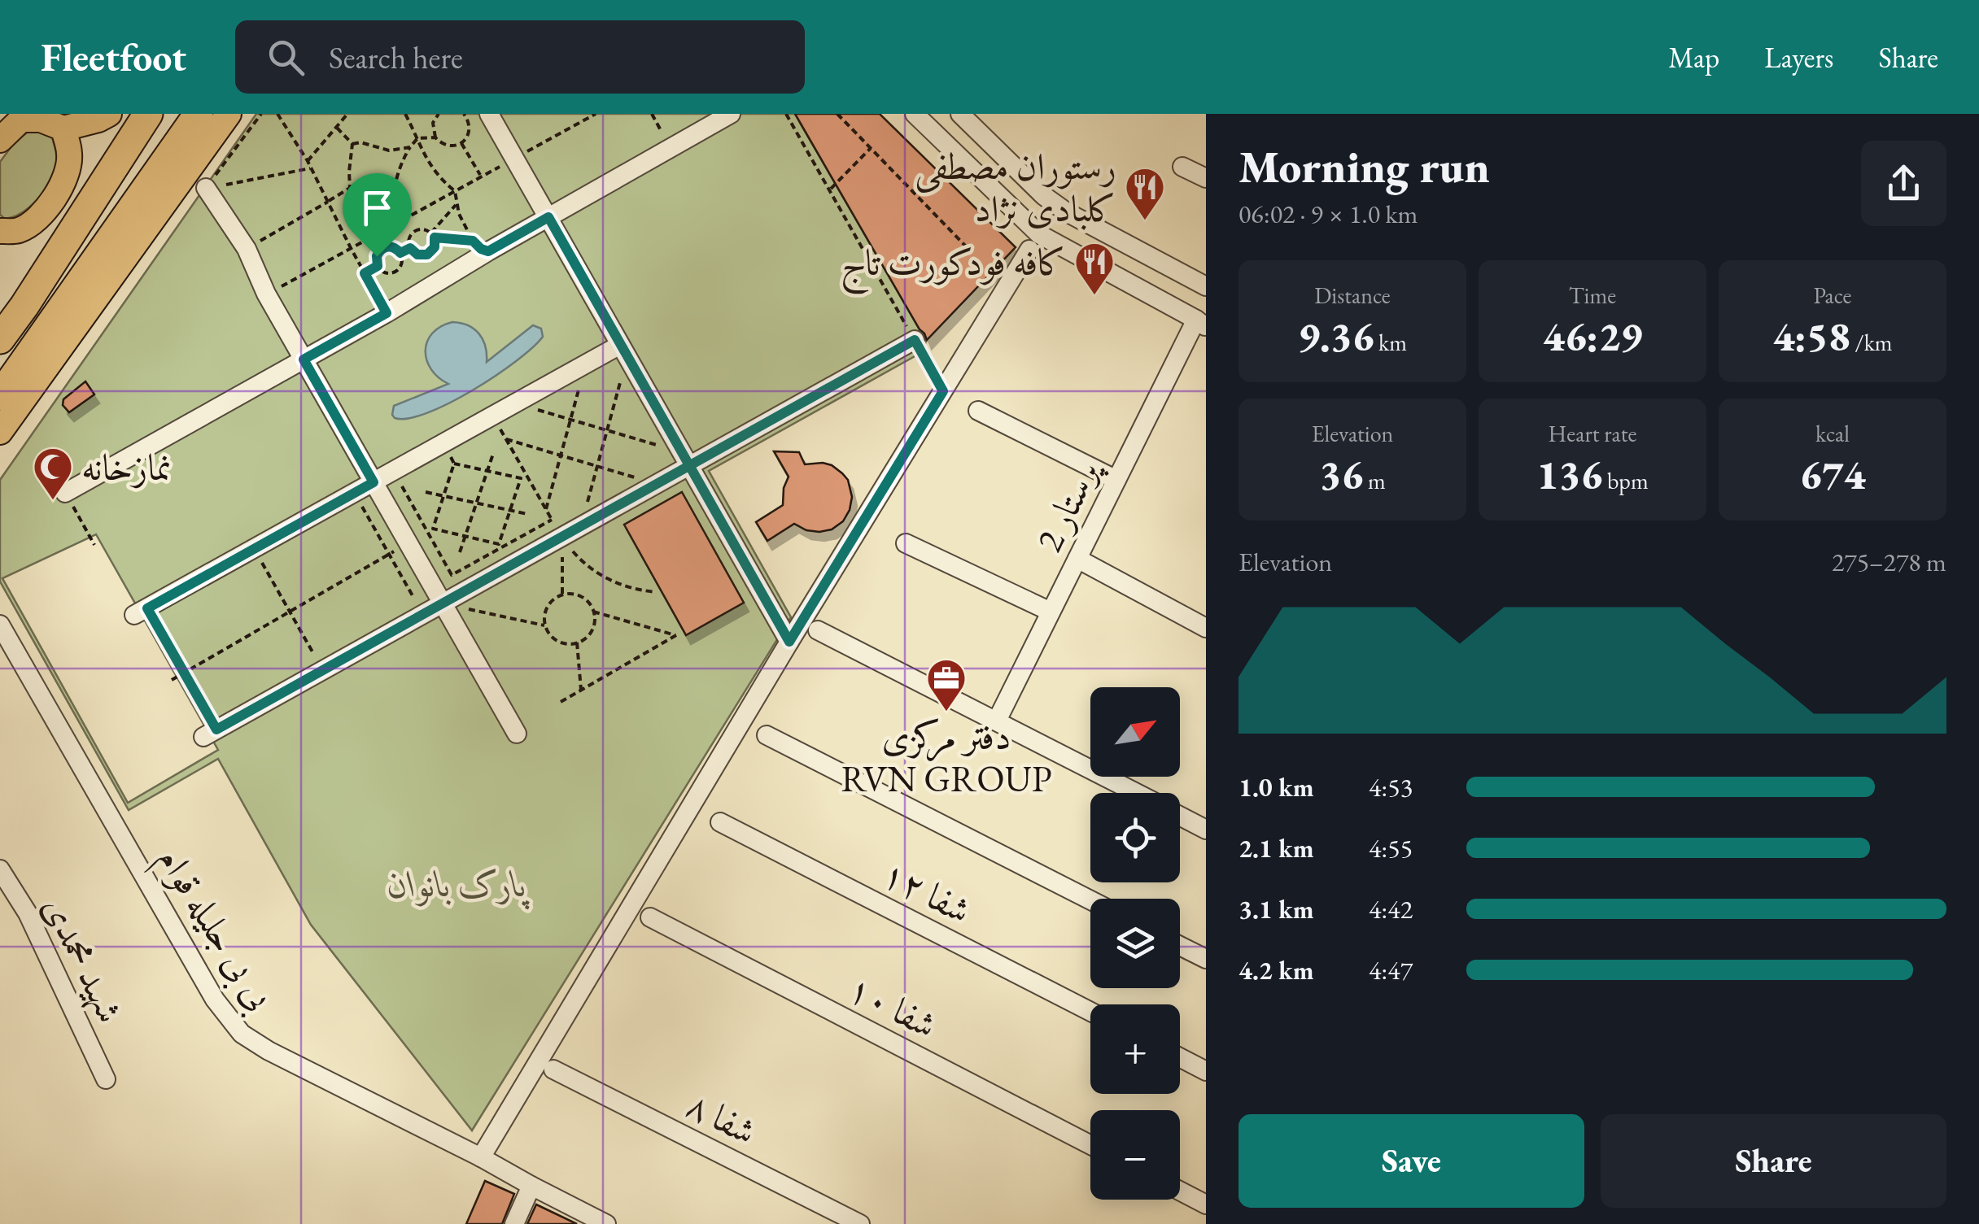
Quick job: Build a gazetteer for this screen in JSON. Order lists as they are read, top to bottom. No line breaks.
{"streets":{"street":["پرستار 2","شفا ۱۲","بی بی جلیله قوام","شهید محمدی","شفا ۱۰","شفا ۸"]},"parks":["پارک بانوان"],"places":{"restaurant":["رستوران مصطفی کلبادی نژاد","کافه فودکورت تاج"],"mosque":["نمازخانه"],"office":["دفتر مرکزی RVN GROUP"]},"north":"top right","page":{"header":"Fleetfoot","search":"Search here","nav":["Map","Layers","Share"],"heading":["Morning run","06:02 · 9 × 1.0 km"],"stats":[["Distance","9.36 km"],["Time","46:29"],["Pace","4:58 /km"],["Elevation","36 m"],["Heart rate","136 bpm"],["kcal","674"]],"chart":["Elevation","275–278 m"],"map_buttons":["+","−"],"list":[{"name":"1.0 km","note":"4:53"},{"name":"2.1 km","note":"4:55"},{"name":"3.1 km","note":"4:42"},{"name":"4.2 km","note":"4:47"}],"buttons":["Save","Share"]}}
